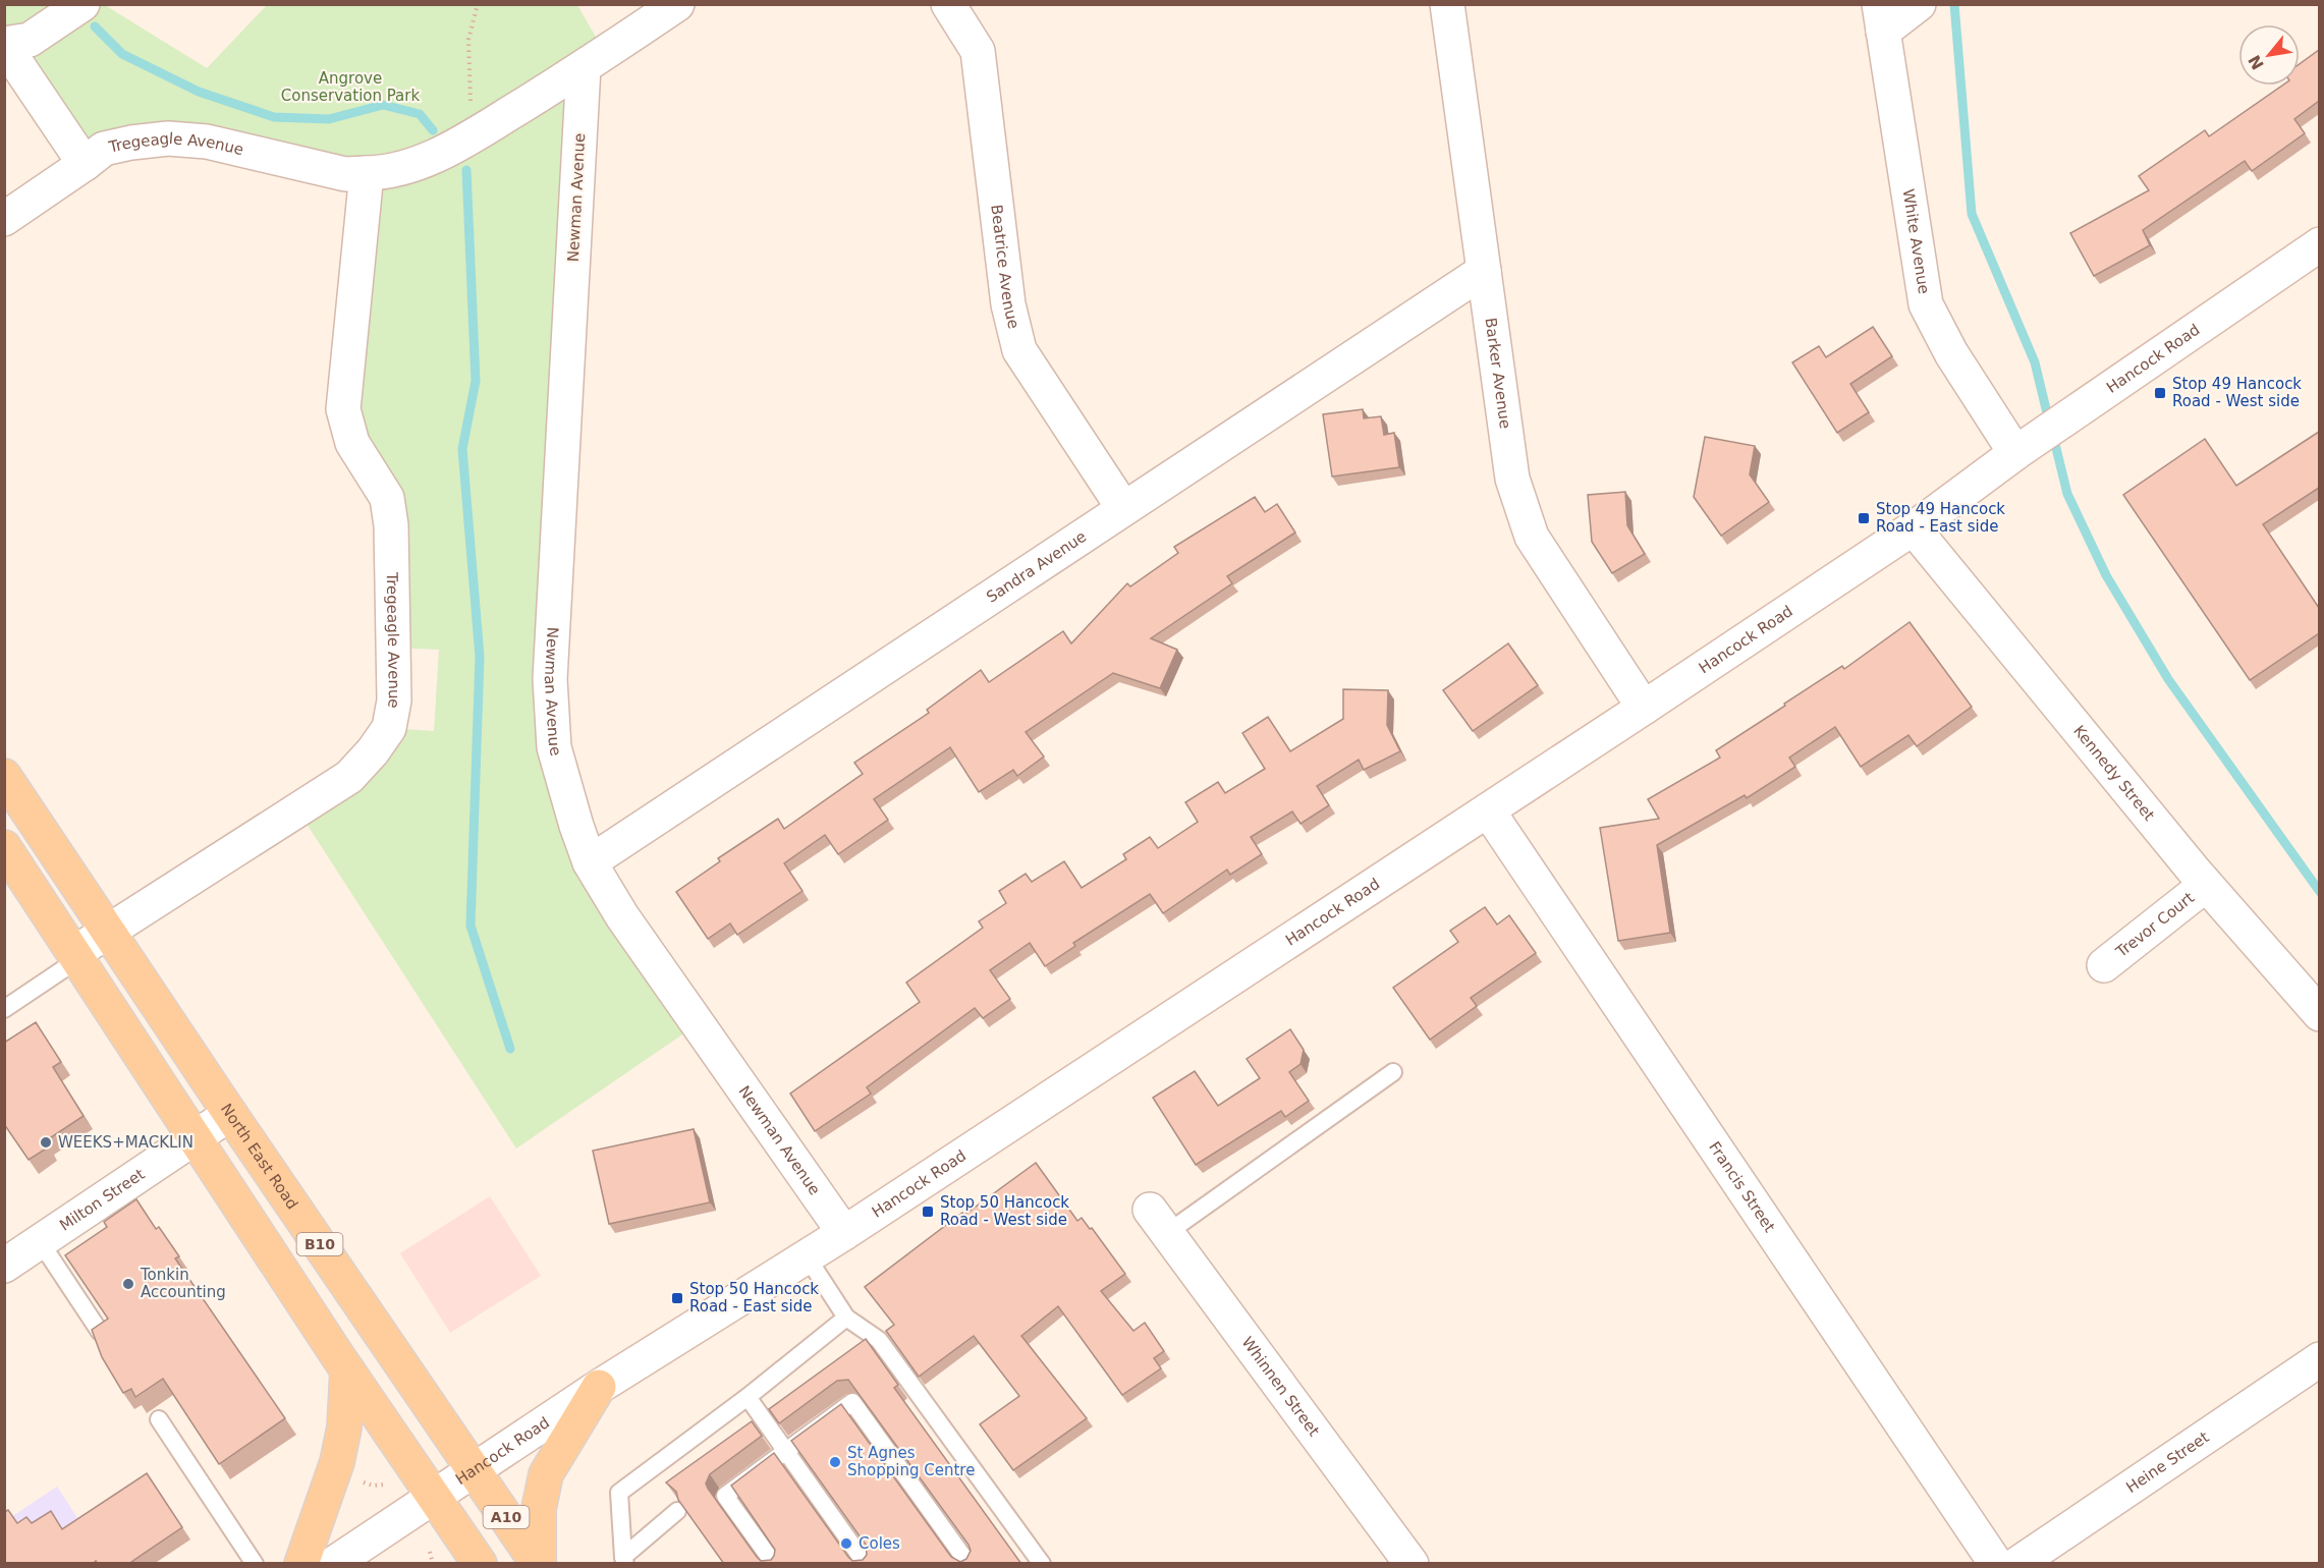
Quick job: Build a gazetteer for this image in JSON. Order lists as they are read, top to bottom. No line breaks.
{"streets":{"main road":["North East Road","B10","A10"],"street":["Tregeagle Avenue","Newman Avenue","White Avenue","Beatrice Avenue","Hancock Road","Barker Avenue","Sandra Avenue","Kennedy Street","Trevor Court","Francis Street","Milton Street","Whinnen Street","Heine Street"]},"crossings":[["Tregeagle Avenue","Newman Avenue"],["Tregeagle Avenue","North East Road"],["Tregeagle Avenue","B10"],["Newman Avenue","Hancock Road"],["Newman Avenue","Sandra Avenue"],["White Avenue","Hancock Road"],["Beatrice Avenue","Sandra Avenue"],["Hancock Road","Barker Avenue"],["Hancock Road","Kennedy Street"],["Hancock Road","North East Road"],["Hancock Road","Francis Street"],["Hancock Road","B10"],["Barker Avenue","Sandra Avenue"],["Kennedy Street","Trevor Court"],["North East Road","Milton Street"],["Milton Street","B10"]],"parks":["Angrove Conservation Park"],"places":{"transit":["Stop 49 Hancock Road - West side","Stop 49 Hancock Road - East side","Stop 50 Hancock Road - West side","Stop 50 Hancock Road - East side"],"other":["WEEKS+MACKLIN","Tonkin Accounting","St Agnes Shopping Centre","Coles"]},"north":"bottom left"}
